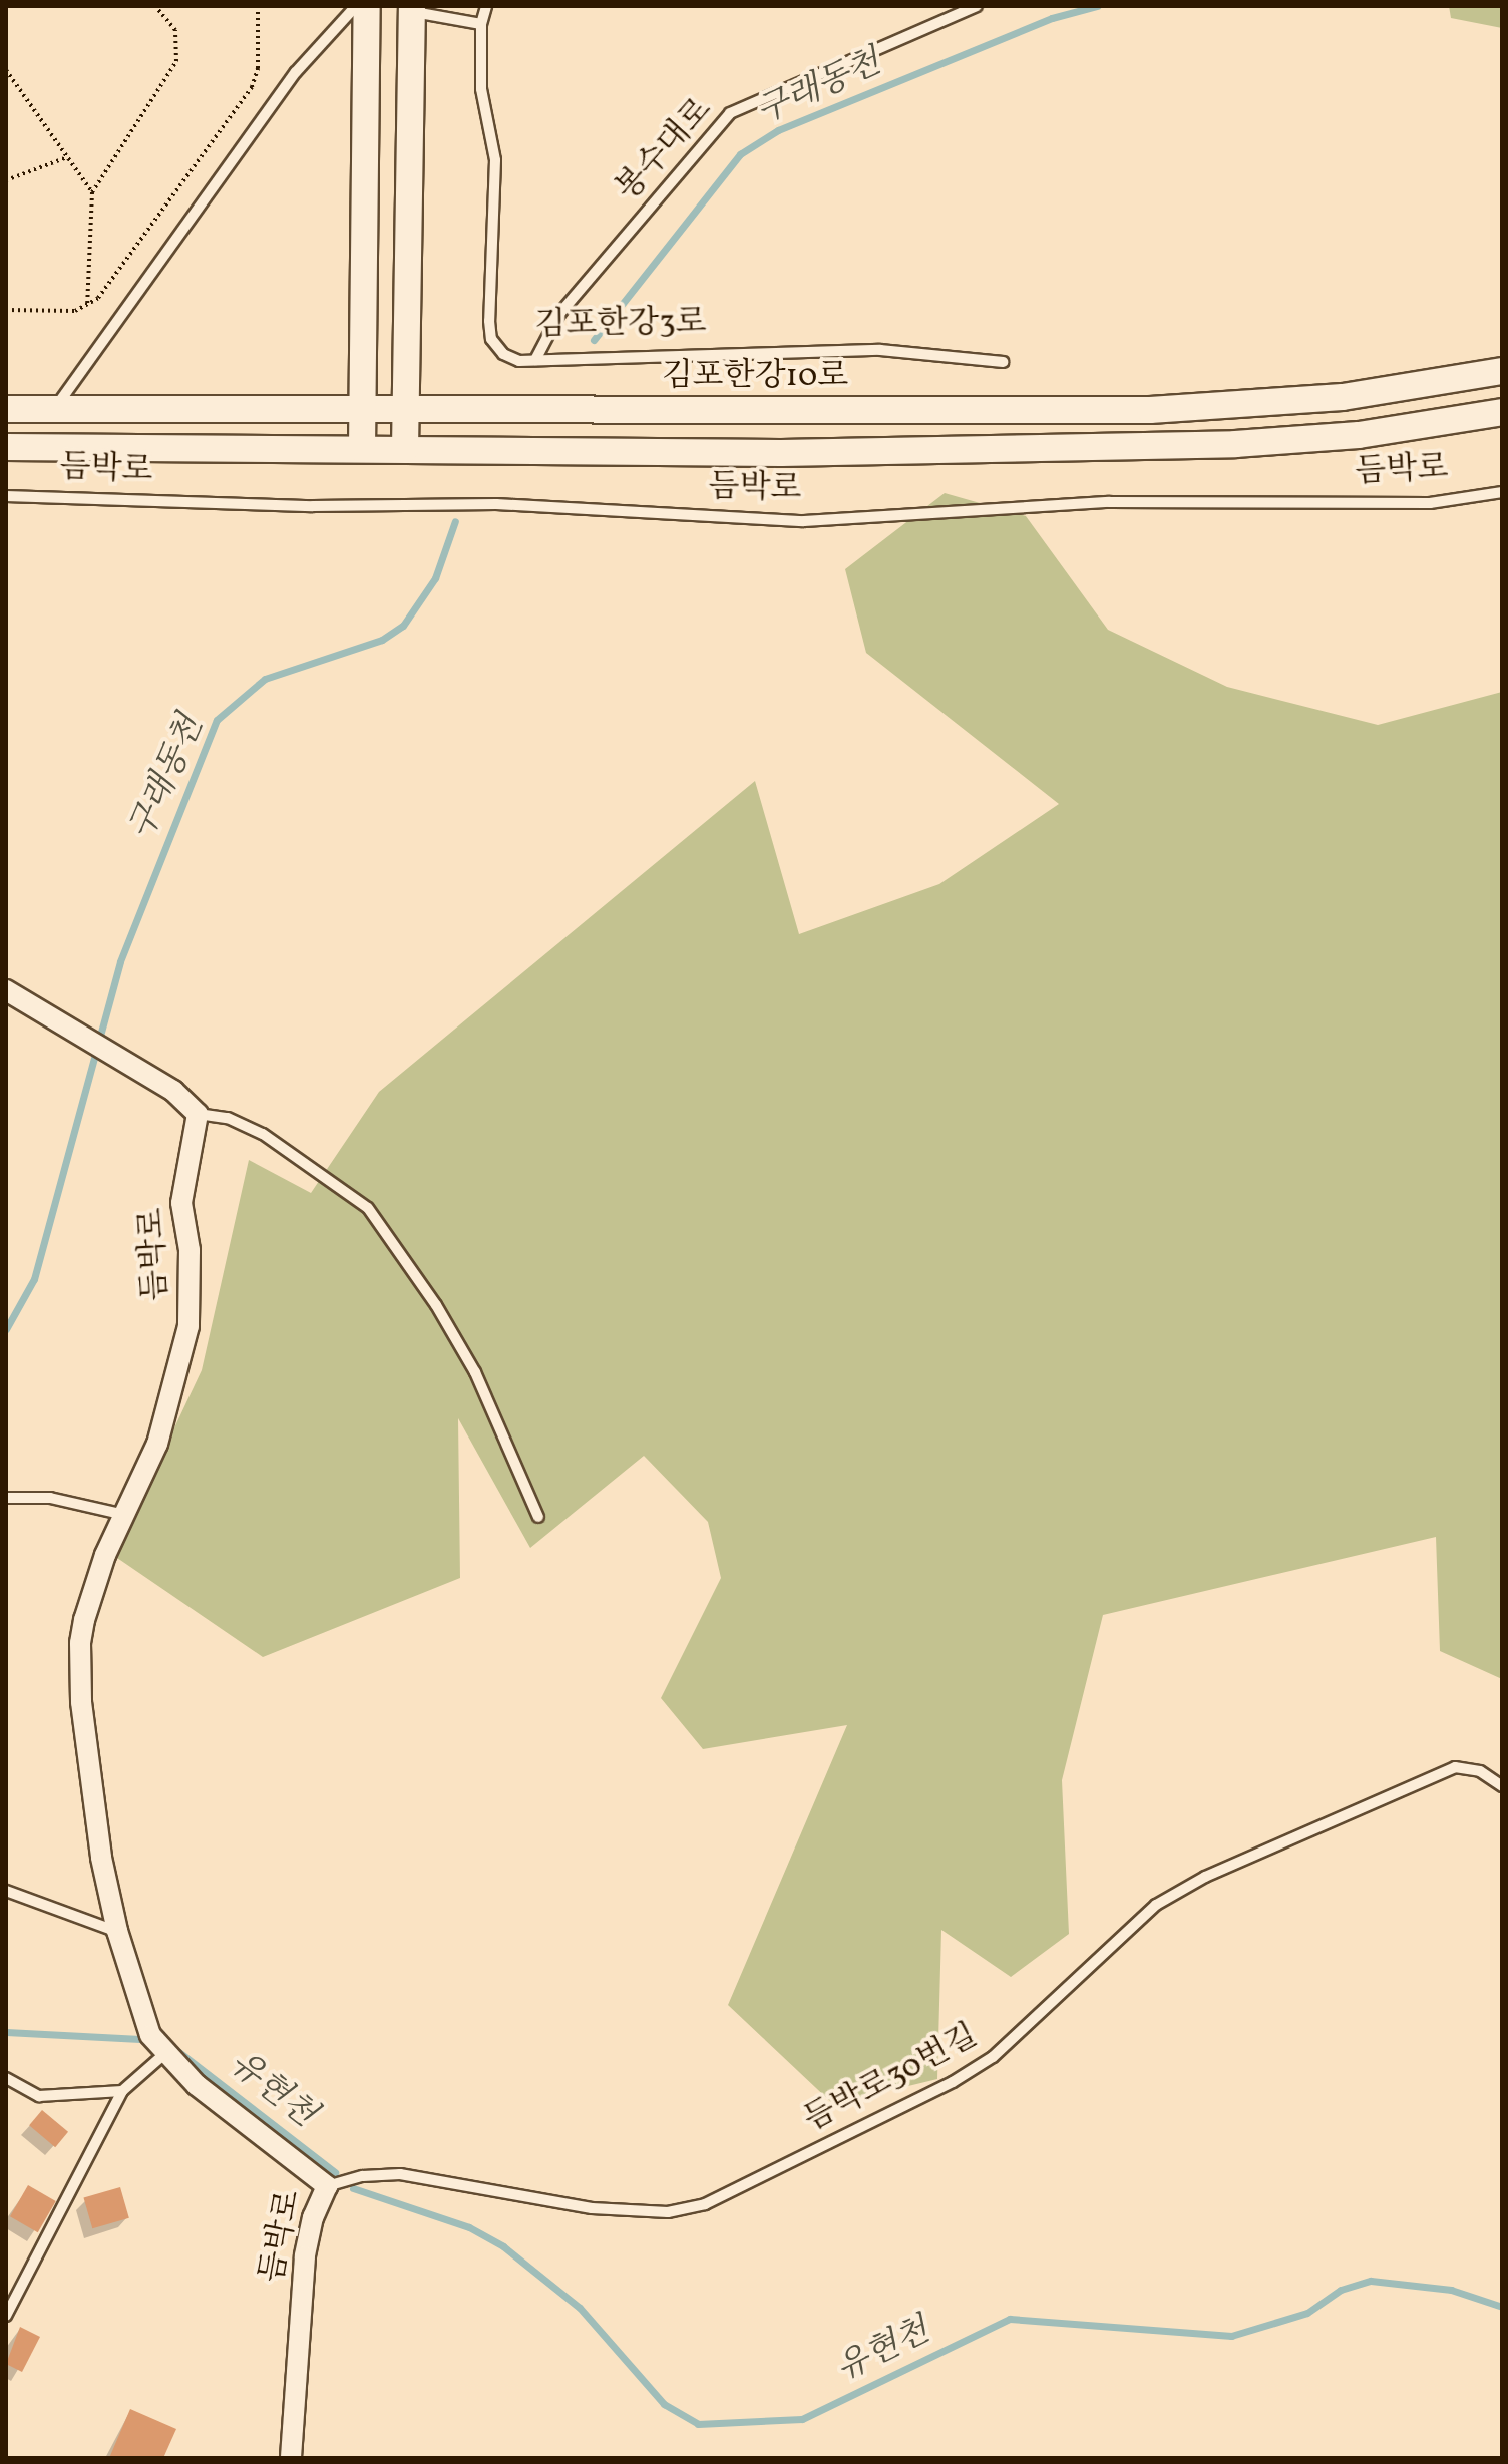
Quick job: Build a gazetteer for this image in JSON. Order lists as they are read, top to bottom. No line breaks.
{"streets":{"street":["김포한강10로","듬박로"],"lane":["봉수대로","김포한강3로","듬박로30번길"]},"crossings":[["봉수대로","김포한강3로"],["듬박로","듬박로30번길"]],"water":["구래동천","유현천"]}
